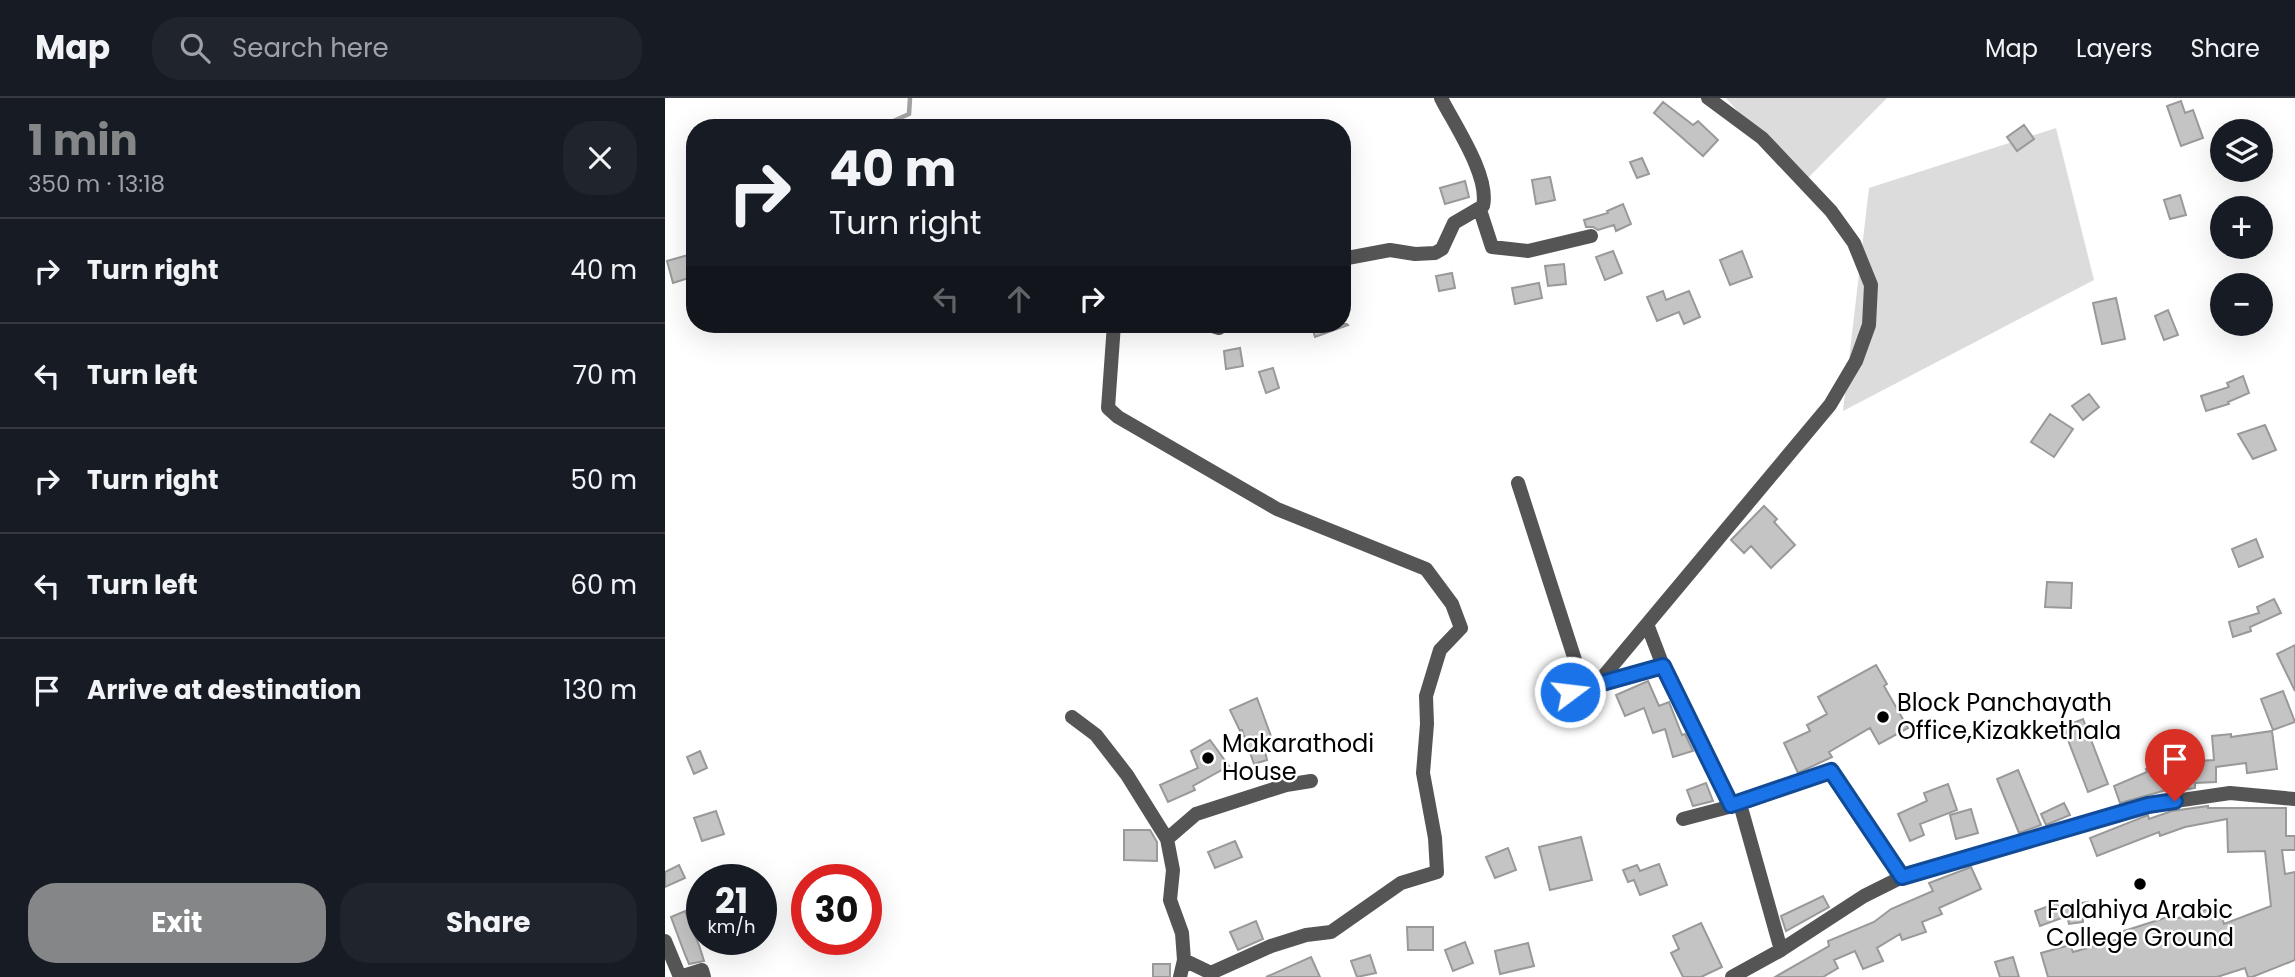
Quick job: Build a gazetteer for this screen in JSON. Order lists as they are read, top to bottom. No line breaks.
{"places":["Block Panchayath Office,Kizakkethala","Makarathodi House","Falahiya Arabic College Ground"],"page":{"header":"Map","search":"Search here","nav":["Map","Layers","Share"],"heading":["1 min","350 m · 13:18"],"map_buttons":["+","−"],"turn":["40 m","Turn right"],"list":[{"name":"Turn right","value":"40 m"},{"name":"Turn left","value":"70 m"},{"name":"Turn right","value":"50 m"},{"name":"Turn left","value":"60 m"},{"name":"Arrive at destination","value":"130 m"}],"speed":"21 km/h","limit":"30","buttons":["Exit","Share"]}}
